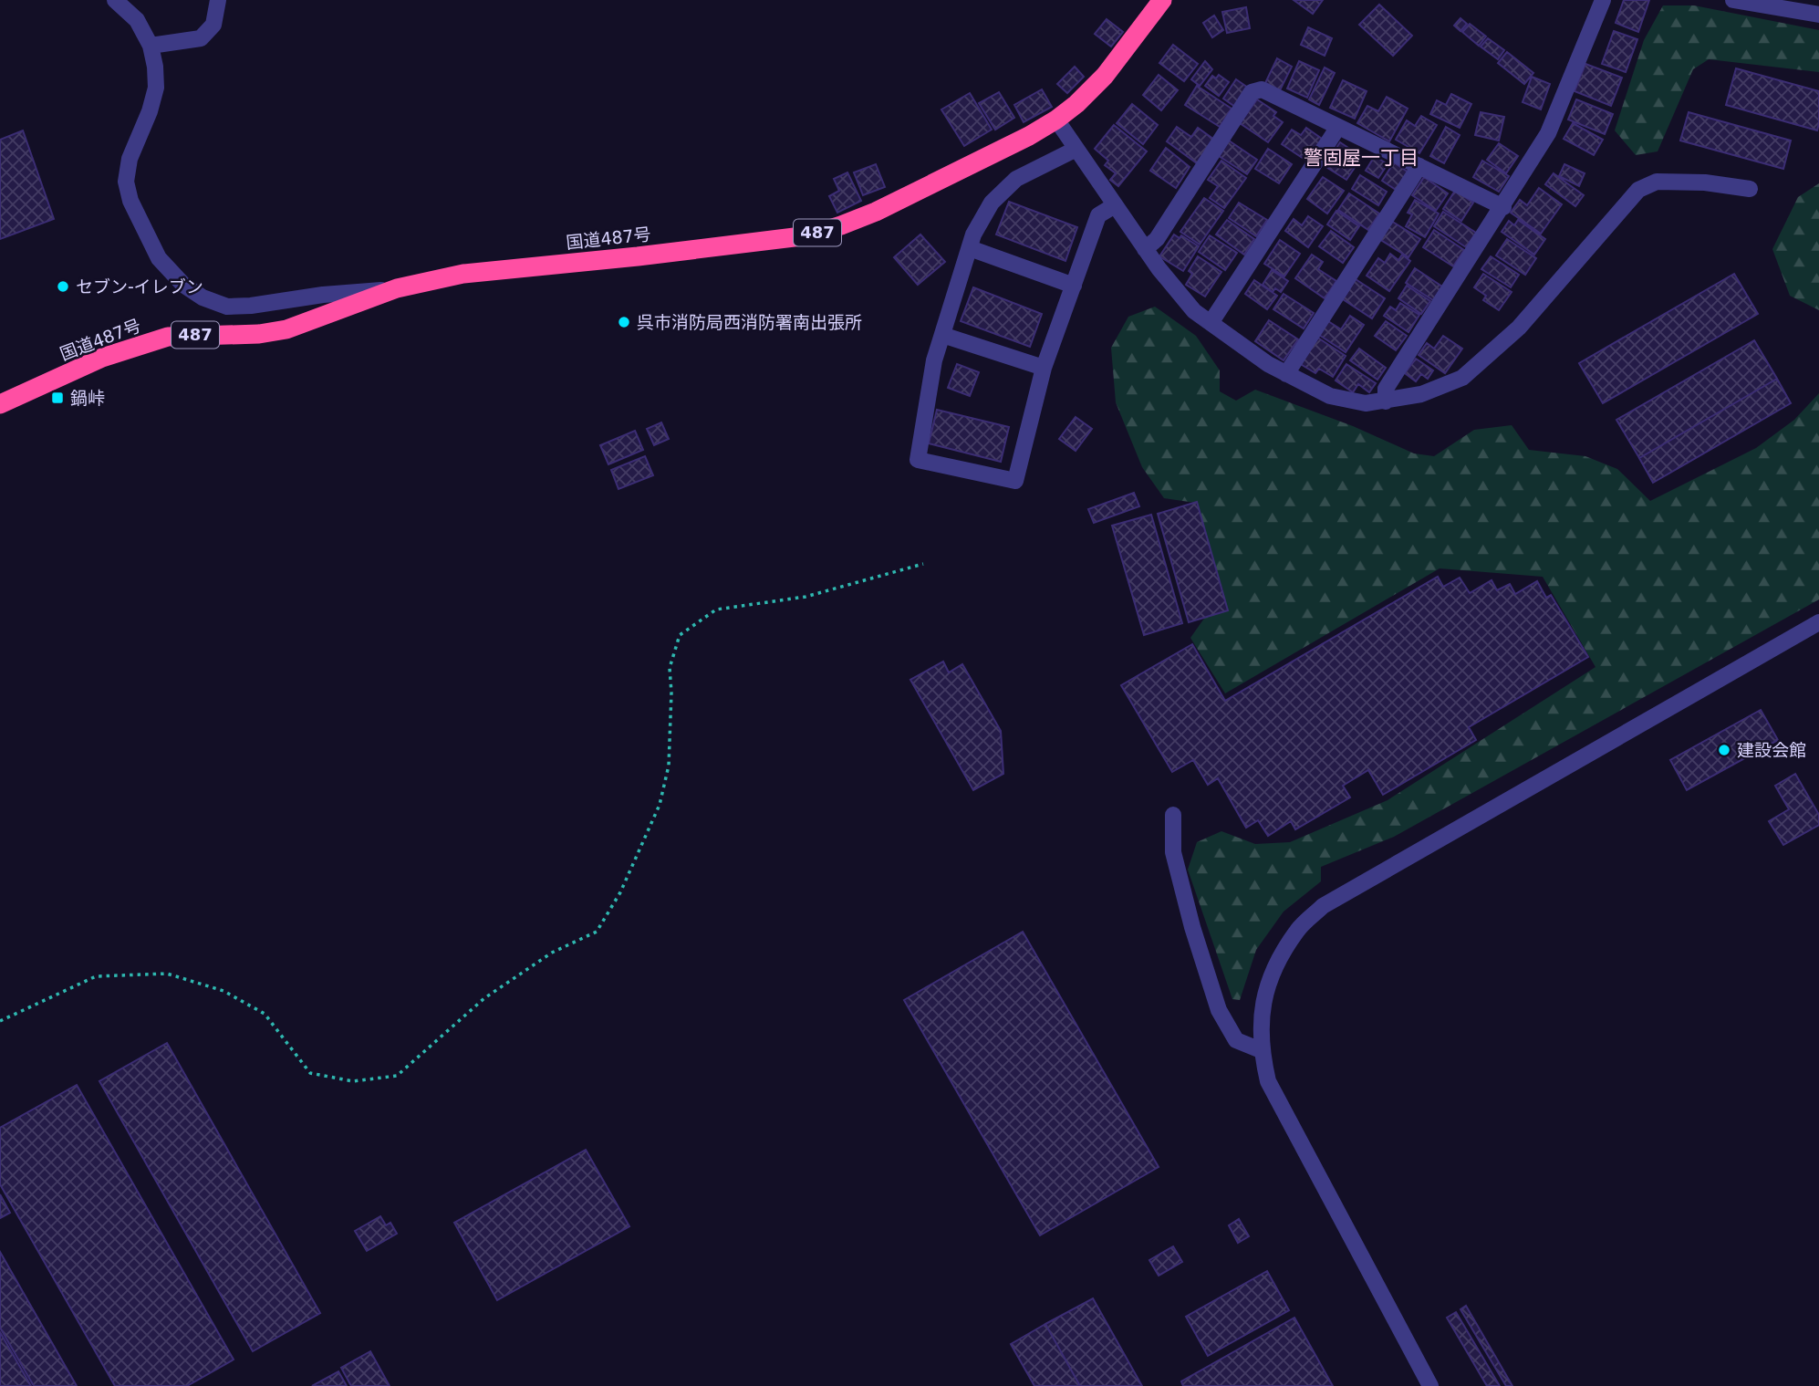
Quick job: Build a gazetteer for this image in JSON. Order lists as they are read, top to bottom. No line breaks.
{"streets":{"highway":["487","国道487号"]},"districts":["警固屋一丁目"],"places":{"other":["セブン-イレブン","呉市消防局西消防署南出張所","建設会館"],"transit":["鍋峠"]}}
